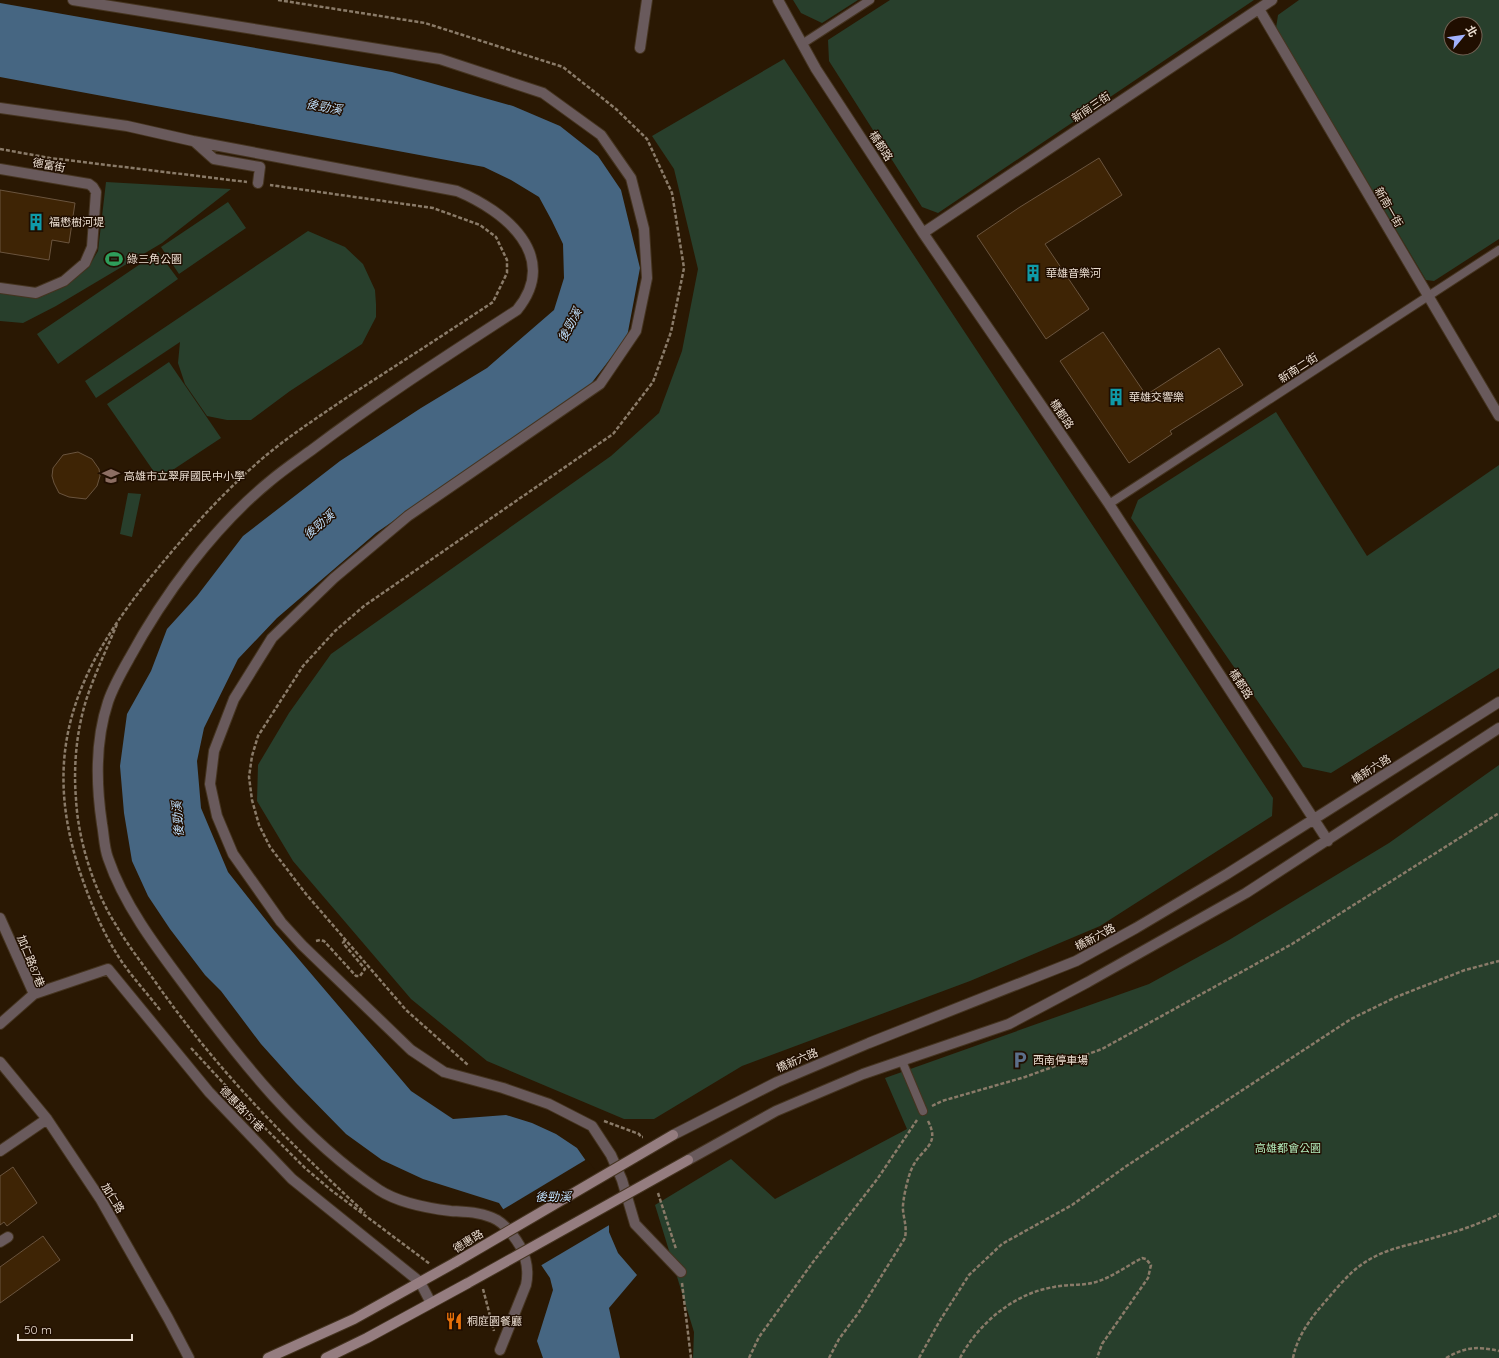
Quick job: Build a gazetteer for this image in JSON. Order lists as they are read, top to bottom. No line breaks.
{"streets":{"street":["新南三街","橋都路","德富街","新南一街","橋新六路","加仁路87巷","德惠路151巷","加仁路","德惠路"],"lane":["新南二街"]},"crossings":[["新南三街","橋都路"],["新南三街","新南一街"],["橋都路","新南二街"],["橋都路","橋新六路"],["新南一街","新南二街"],["橋新六路","德惠路"],["加仁路87巷","德惠路151巷"],["德惠路151巷","德惠路"]],"water":["後勁溪"],"parks":["高雄都會公園"],"places":{"building":["福懋樹河堤","華雄音樂河","華雄交響樂"],"sports":["綠三角公園"],"school or university":["高雄市立翠屏國民中小學"],"parking":["西南停車場"],"restaurant":["桐庭園餐廳"]},"scale_bar":"50 m","north":"top right"}
